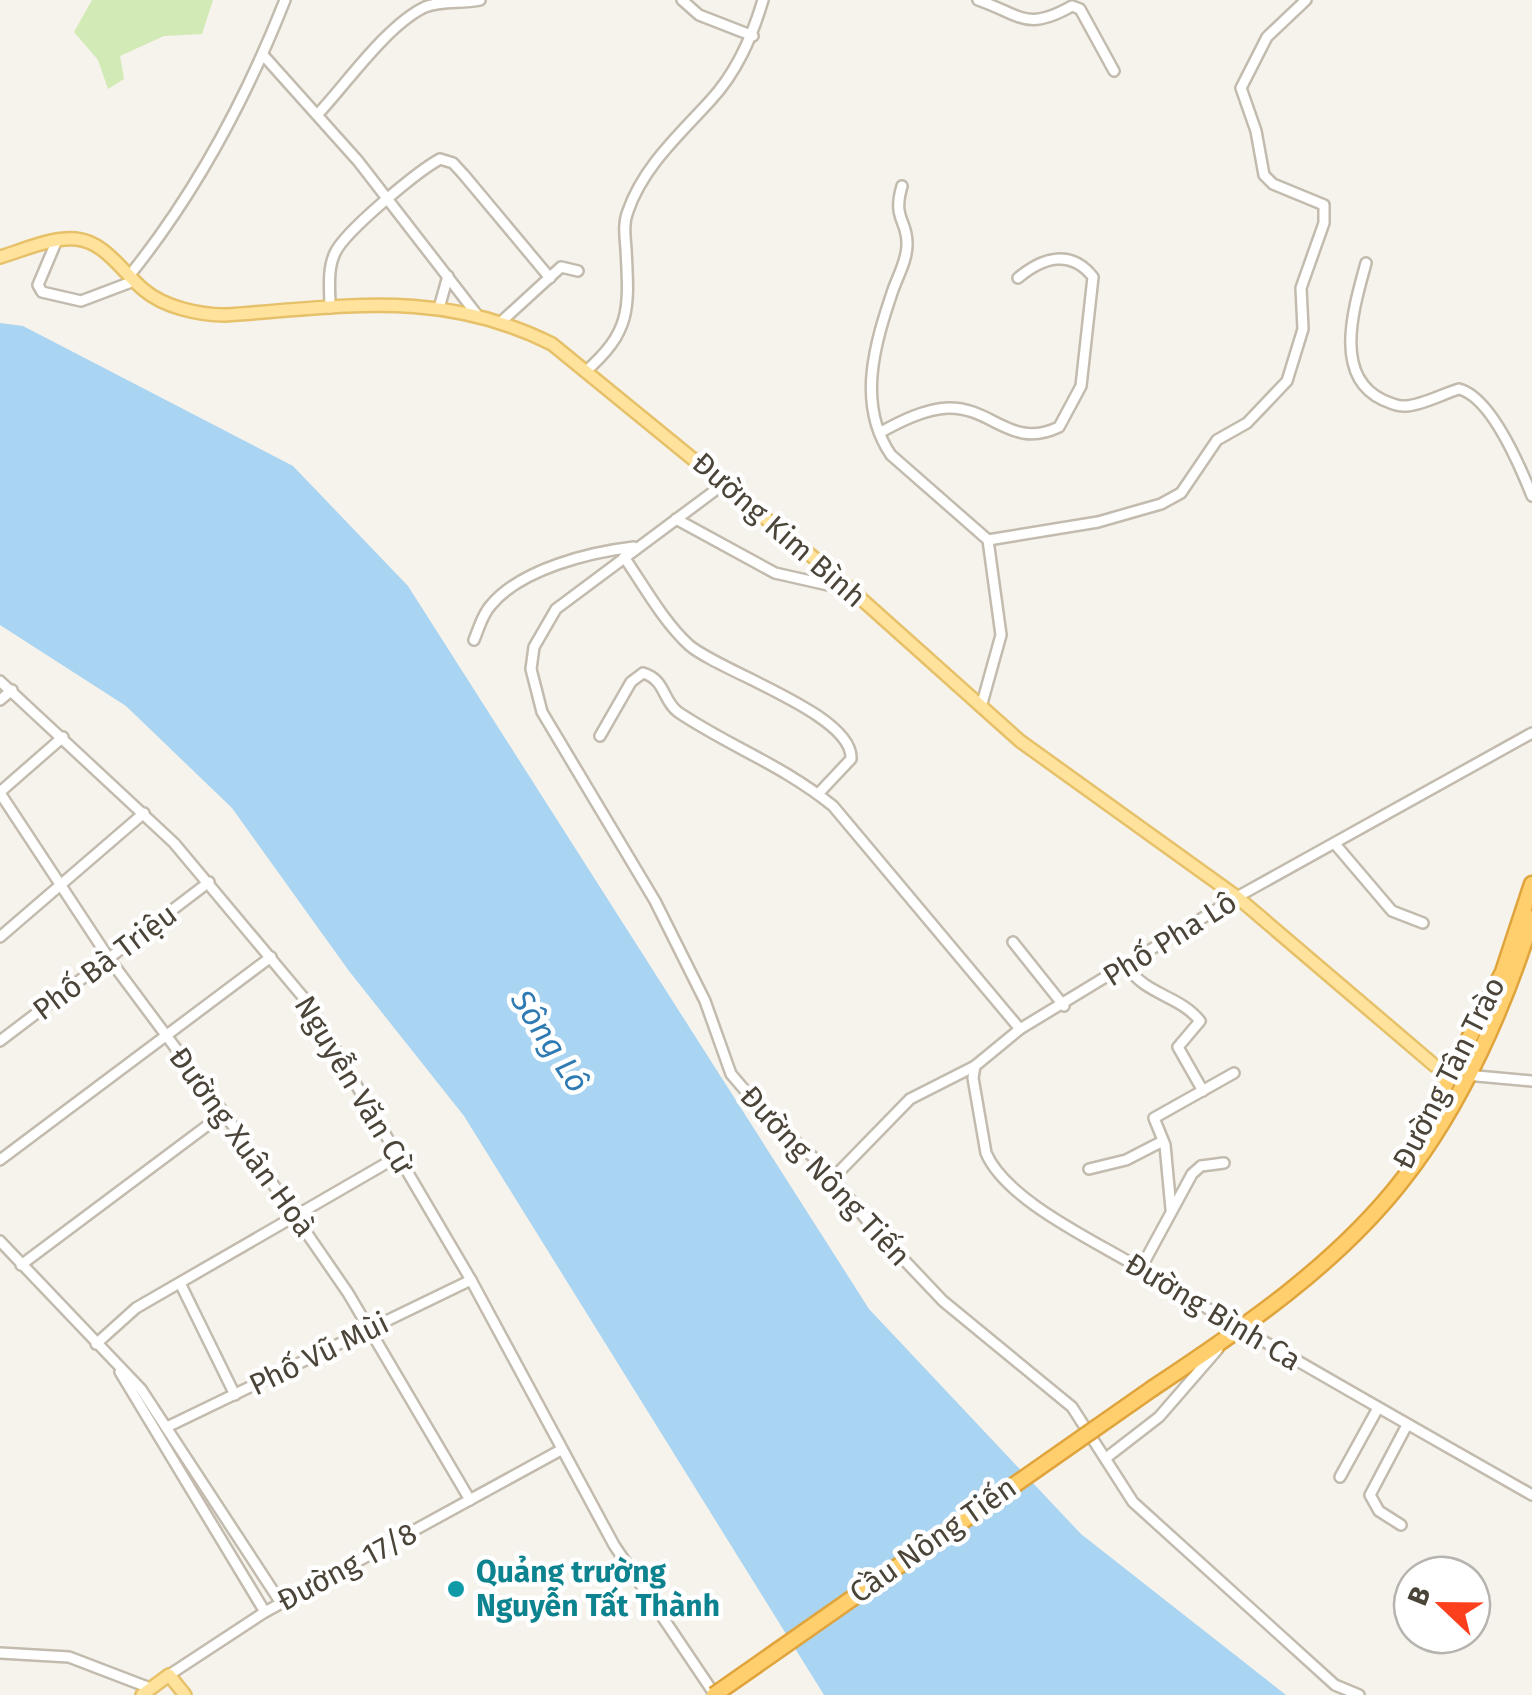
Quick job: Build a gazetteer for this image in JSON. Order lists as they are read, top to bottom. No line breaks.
{"streets":{"highway":["Đường Tân Trào","Cầu Nông Tiến"],"main road":["Đường Kim Bình","Đường 17/8"],"street":["Phố Pha Lô","Phố Bà Triệu","Nguyễn Văn Cừ","Đường Xuân Hoà","Đường Nông Tiến","Đường Bình Ca","Phố Vũ Mùi"]},"crossings":[["Đường Kim Bình","Phố Pha Lô"],["Đường Kim Bình","Đường Tân Trào"],["Đường Kim Bình","Đường Nông Tiến"],["Phố Pha Lô","Đường Nông Tiến"],["Phố Pha Lô","Đường Bình Ca"],["Phố Bà Triệu","Nguyễn Văn Cừ"],["Phố Bà Triệu","Đường Xuân Hoà"],["Đường Tân Trào","Đường Bình Ca"],["Đường Tân Trào","Cầu Nông Tiến"],["Nguyễn Văn Cừ","Phố Vũ Mùi"],["Nguyễn Văn Cừ","Cầu Nông Tiến"],["Nguyễn Văn Cừ","Đường 17/8"],["Đường Xuân Hoà","Phố Vũ Mùi"],["Đường Xuân Hoà","Đường 17/8"]],"water":["Sông Lô"],"places":["Quảng trường Nguyễn Tất Thành"],"north":"left"}
